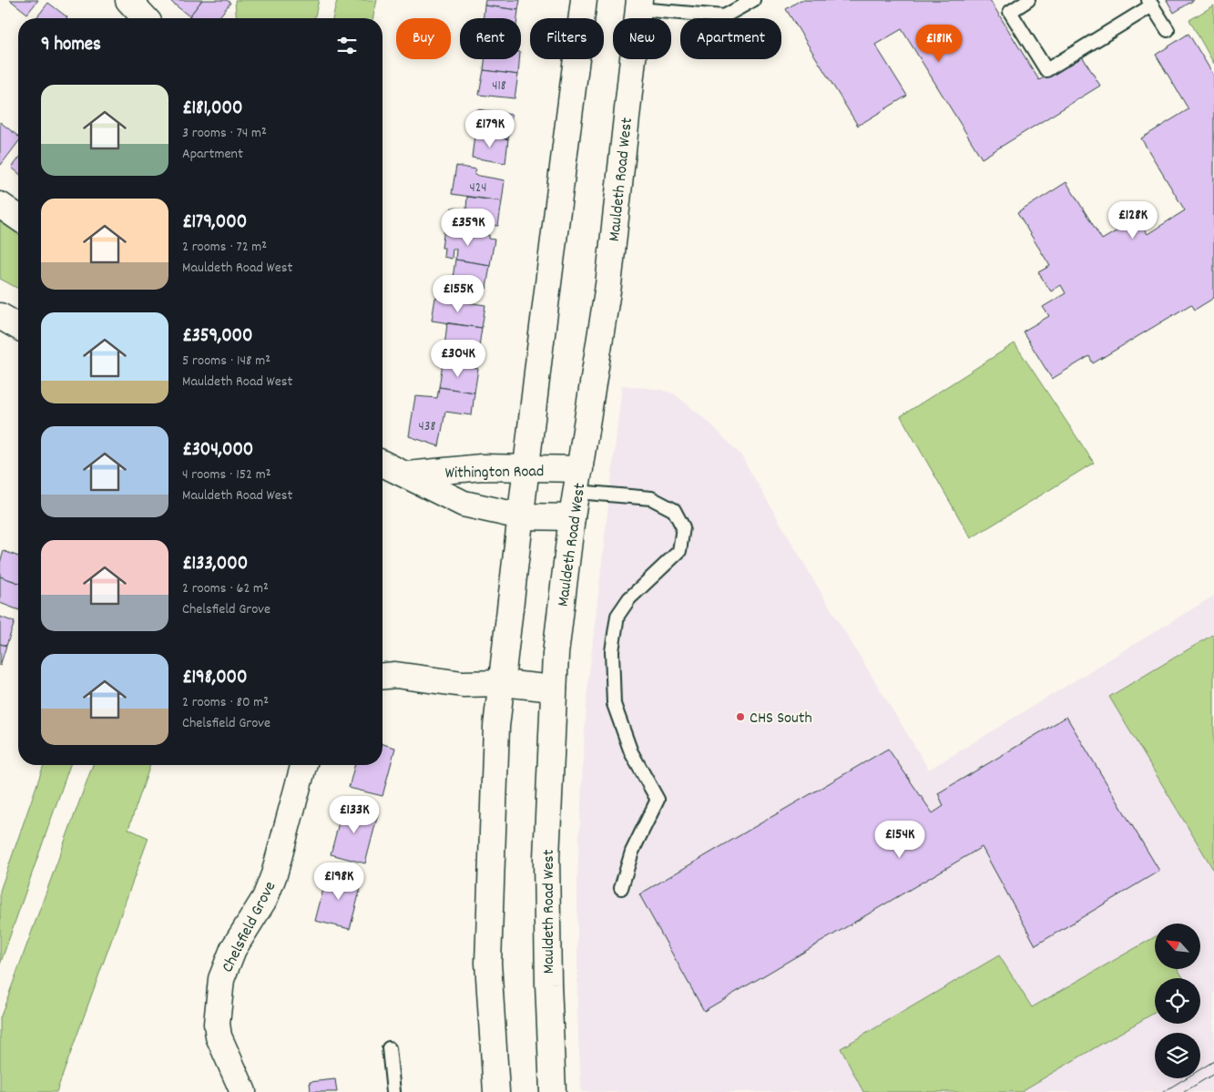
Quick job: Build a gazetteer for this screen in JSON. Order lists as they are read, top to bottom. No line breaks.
{"streets":{"street":["Mauldeth Road West","Withington Road","Chelsfield Grove"]},"crossings":[["Mauldeth Road West","Withington Road"]],"places":["CHS South"],"house_numbers":["418","424","438"],"north":"top left","page":{"chip":["Buy","Rent","Filters","New","Apartment"],"heading":"9 homes","price":["£181K","£179K","£128K","£359K","£155K","£304K","£133K","£154K","£198K"],"list":[{"name":"£181,000","note":"3 rooms · 74 m² · Apartment"},{"name":"£179,000","note":"2 rooms · 72 m² · Mauldeth Road West"},{"name":"£359,000","note":"5 rooms · 148 m² · Mauldeth Road West"},{"name":"£304,000","note":"4 rooms · 152 m² · Mauldeth Road West"},{"name":"£133,000","note":"2 rooms · 62 m² · Chelsfield Grove"},{"name":"£198,000","note":"2 rooms · 80 m² · Chelsfield Grove"}]}}
